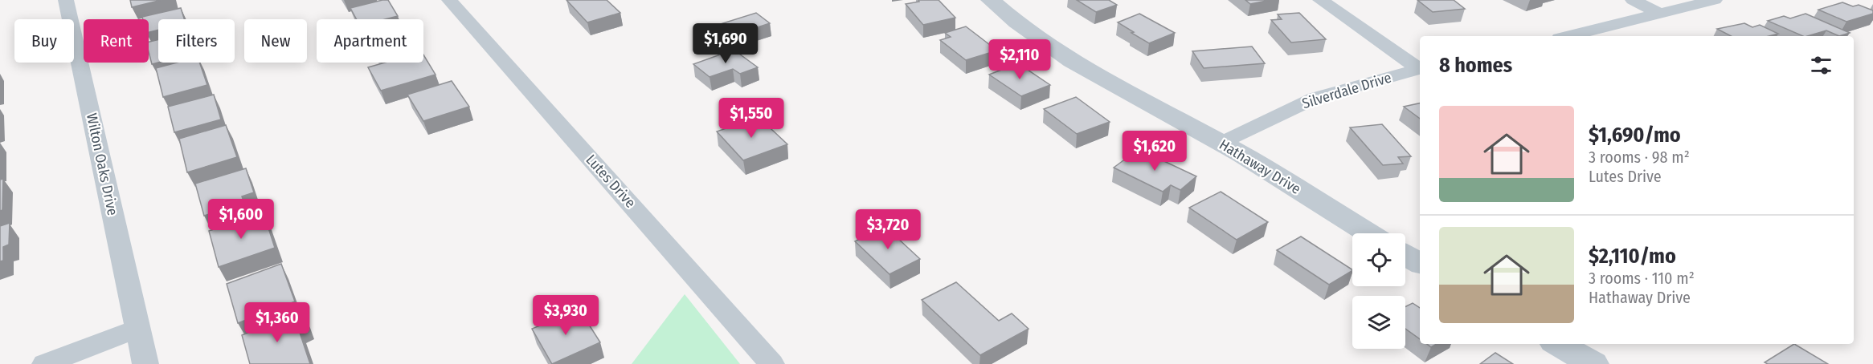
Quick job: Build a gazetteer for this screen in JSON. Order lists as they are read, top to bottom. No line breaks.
{"streets":{"street":["Silverdale Drive","Wilton Oaks Drive","Hathaway Drive","Lutes Drive"]},"crossings":[["Silverdale Drive","Hathaway Drive"]],"page":{"chip":["Buy","Rent","Filters","New","Apartment"],"price":["$1,690","$2,110","$1,550","$1,620","$1,600","$3,720","$3,930","$1,360"],"heading":"8 homes","list":[{"name":"$1,690/mo","note":"3 rooms · 98 m² · Lutes Drive"},{"name":"$2,110/mo","note":"3 rooms · 110 m² · Hathaway Drive"}]}}
